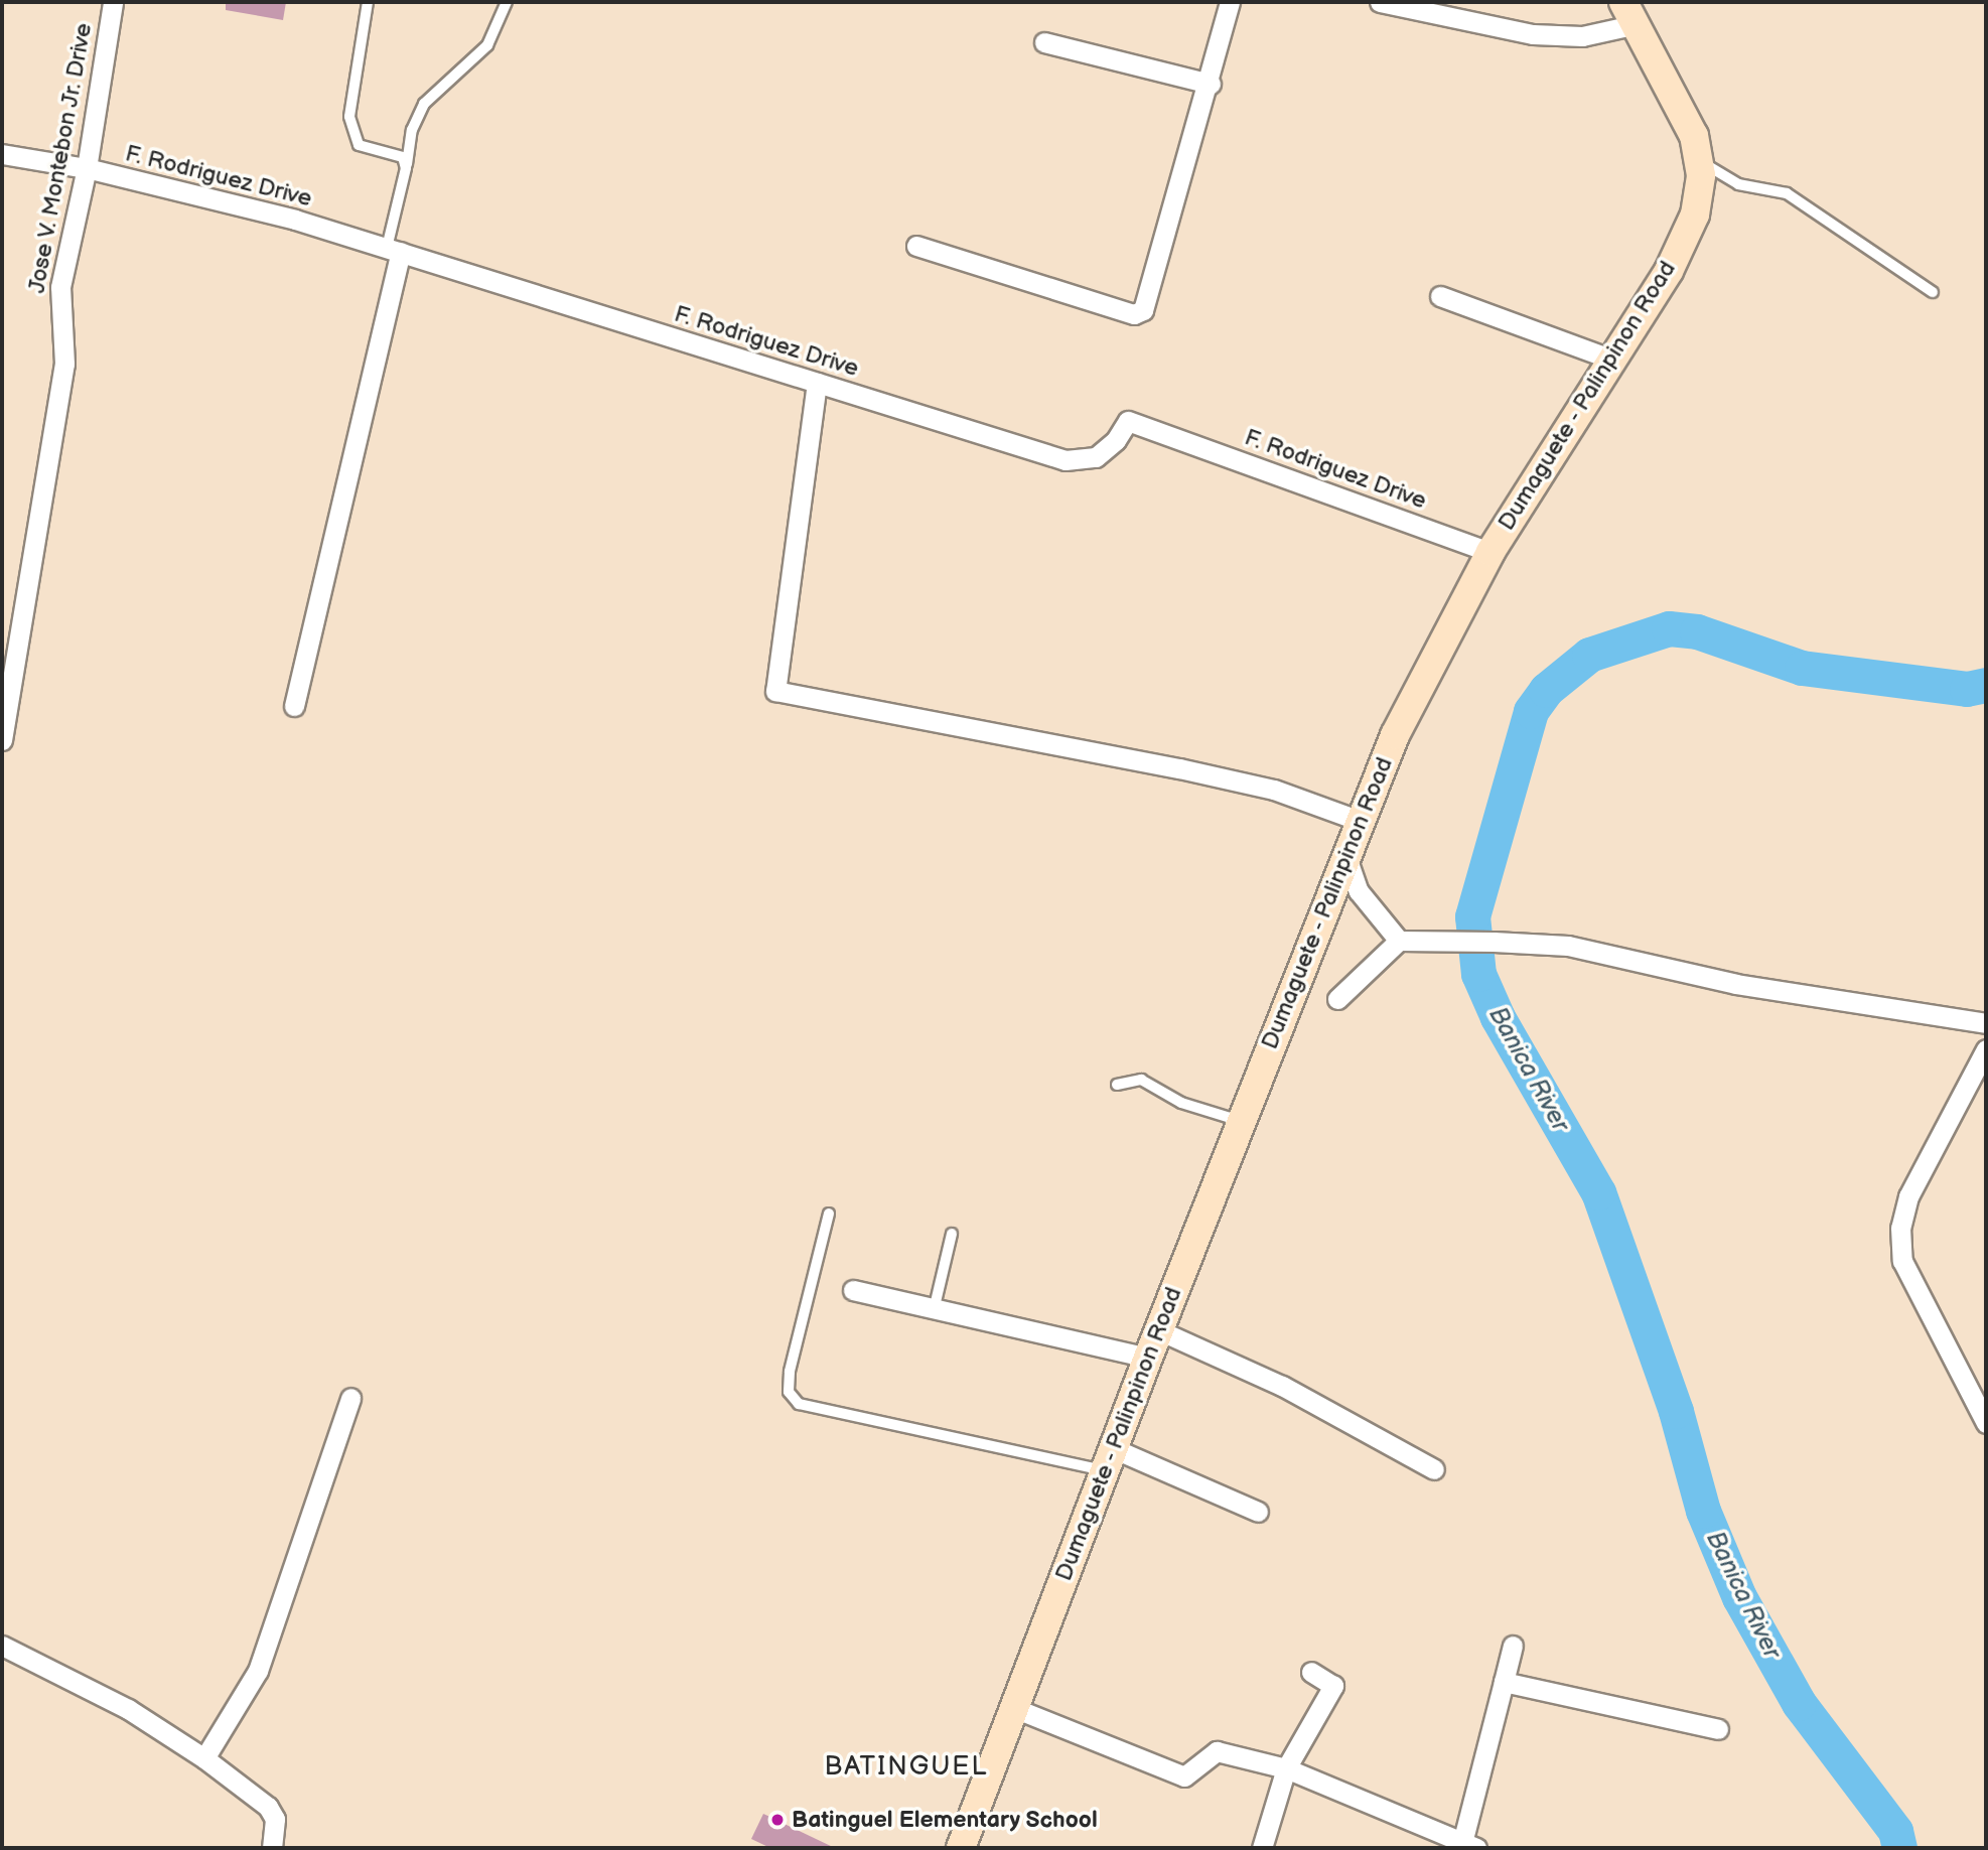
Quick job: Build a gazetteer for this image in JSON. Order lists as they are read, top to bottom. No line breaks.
{"streets":{"main road":["Dumaguete - Palinpinon Road"],"street":["Jose V. Montebon Jr. Drive","F. Rodriguez Drive"]},"crossings":[["Jose V. Montebon Jr. Drive","F. Rodriguez Drive"],["F. Rodriguez Drive","Dumaguete - Palinpinon Road"]],"districts":["BATINGUEL"],"water":["Banica River"],"places":["Batinguel Elementary School"]}
